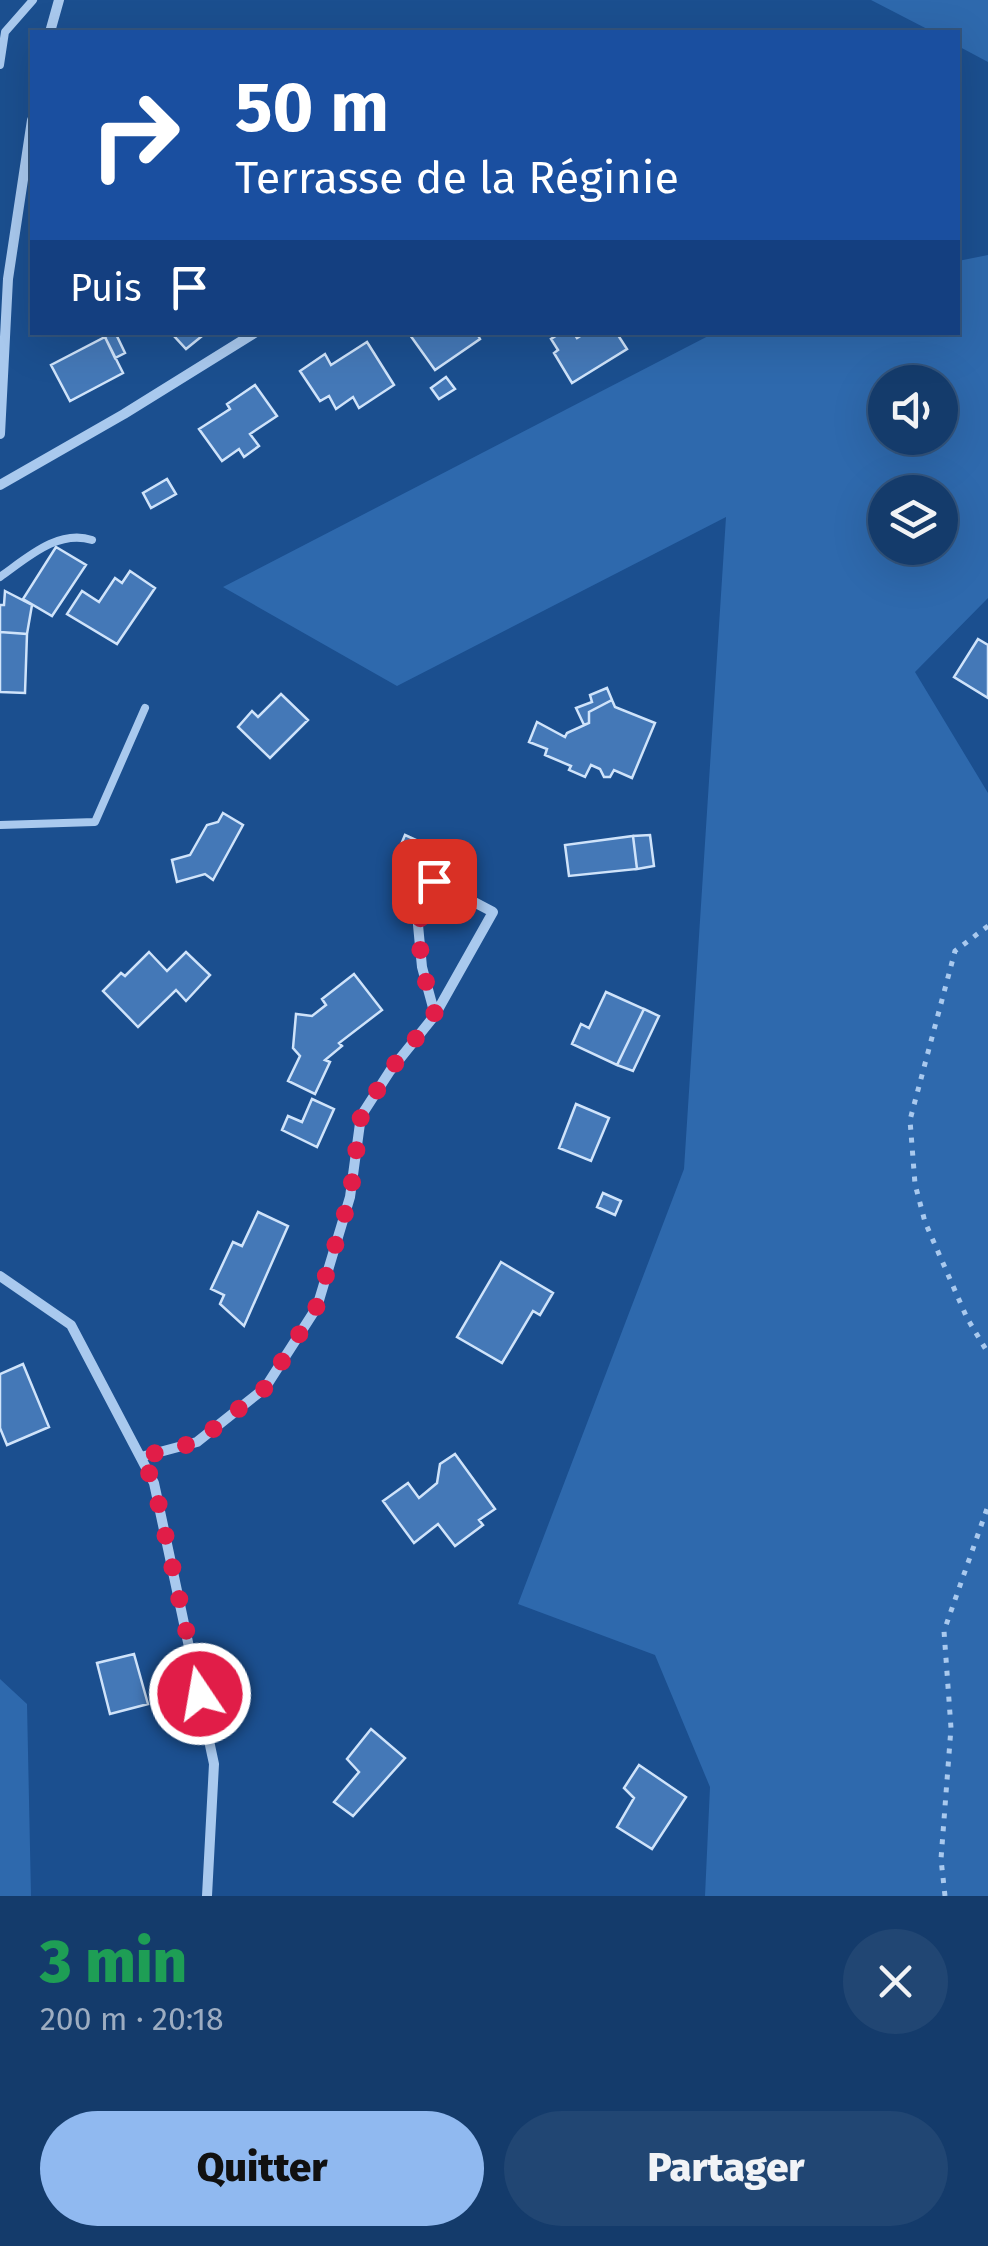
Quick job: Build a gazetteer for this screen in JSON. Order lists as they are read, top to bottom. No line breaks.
{"page":{"turn":["50 m","Terrasse de la Réginie"],"then":"Puis","heading":["3 min","200 m · 20:18"],"buttons":["Quitter","Partager"]}}
